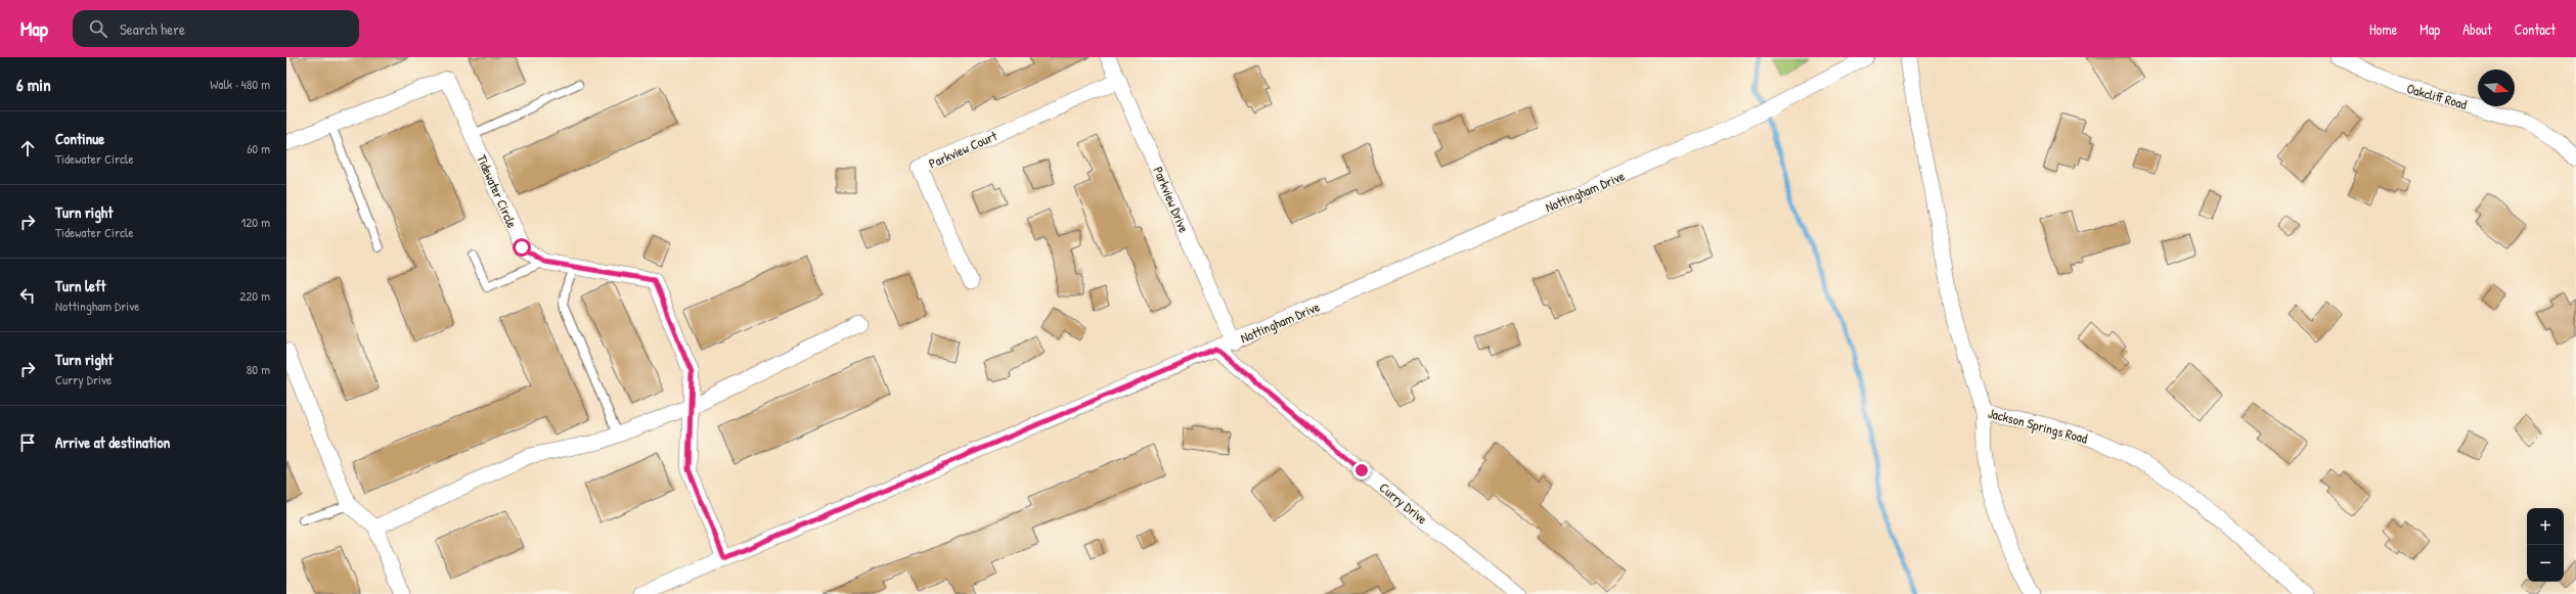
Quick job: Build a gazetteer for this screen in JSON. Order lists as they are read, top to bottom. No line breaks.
{"streets":{"street":["Oakcliff Road","Parkview Court","Tidewater Circle","Nottingham Drive","Parkview Drive","Jackson Springs Road","Curry Drive"]},"crossings":[["Parkview Court","Parkview Drive"],["Tidewater Circle","Nottingham Drive"],["Nottingham Drive","Parkview Drive"],["Nottingham Drive","Curry Drive"]],"north":"right","page":{"header":"Map","search":"Search here","nav":["Home","Map","About","Contact"],"heading":["6 min","Walk · 480 m"],"list":[["Continue","Tidewater Circle","60 m"],["Turn right","Tidewater Circle","120 m"],["Turn left","Nottingham Drive","220 m"],["Turn right","Curry Drive","80 m"],"Arrive at destination"],"map_buttons":["+","−"]}}
